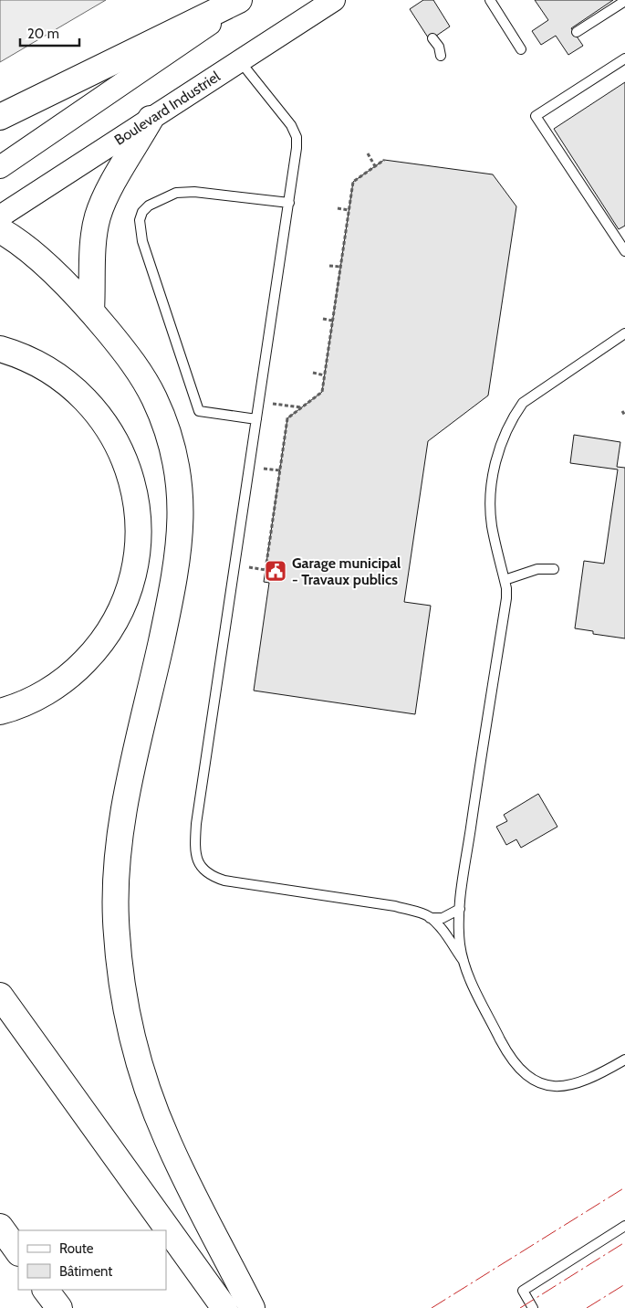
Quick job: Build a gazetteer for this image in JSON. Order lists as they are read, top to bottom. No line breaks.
{"streets":{"street":["Boulevard Industriel"]},"places":{"public building":["Garage municipal - Travaux publics"]},"legend":["Route","Bâtiment"],"scale_bar":"20 m"}
